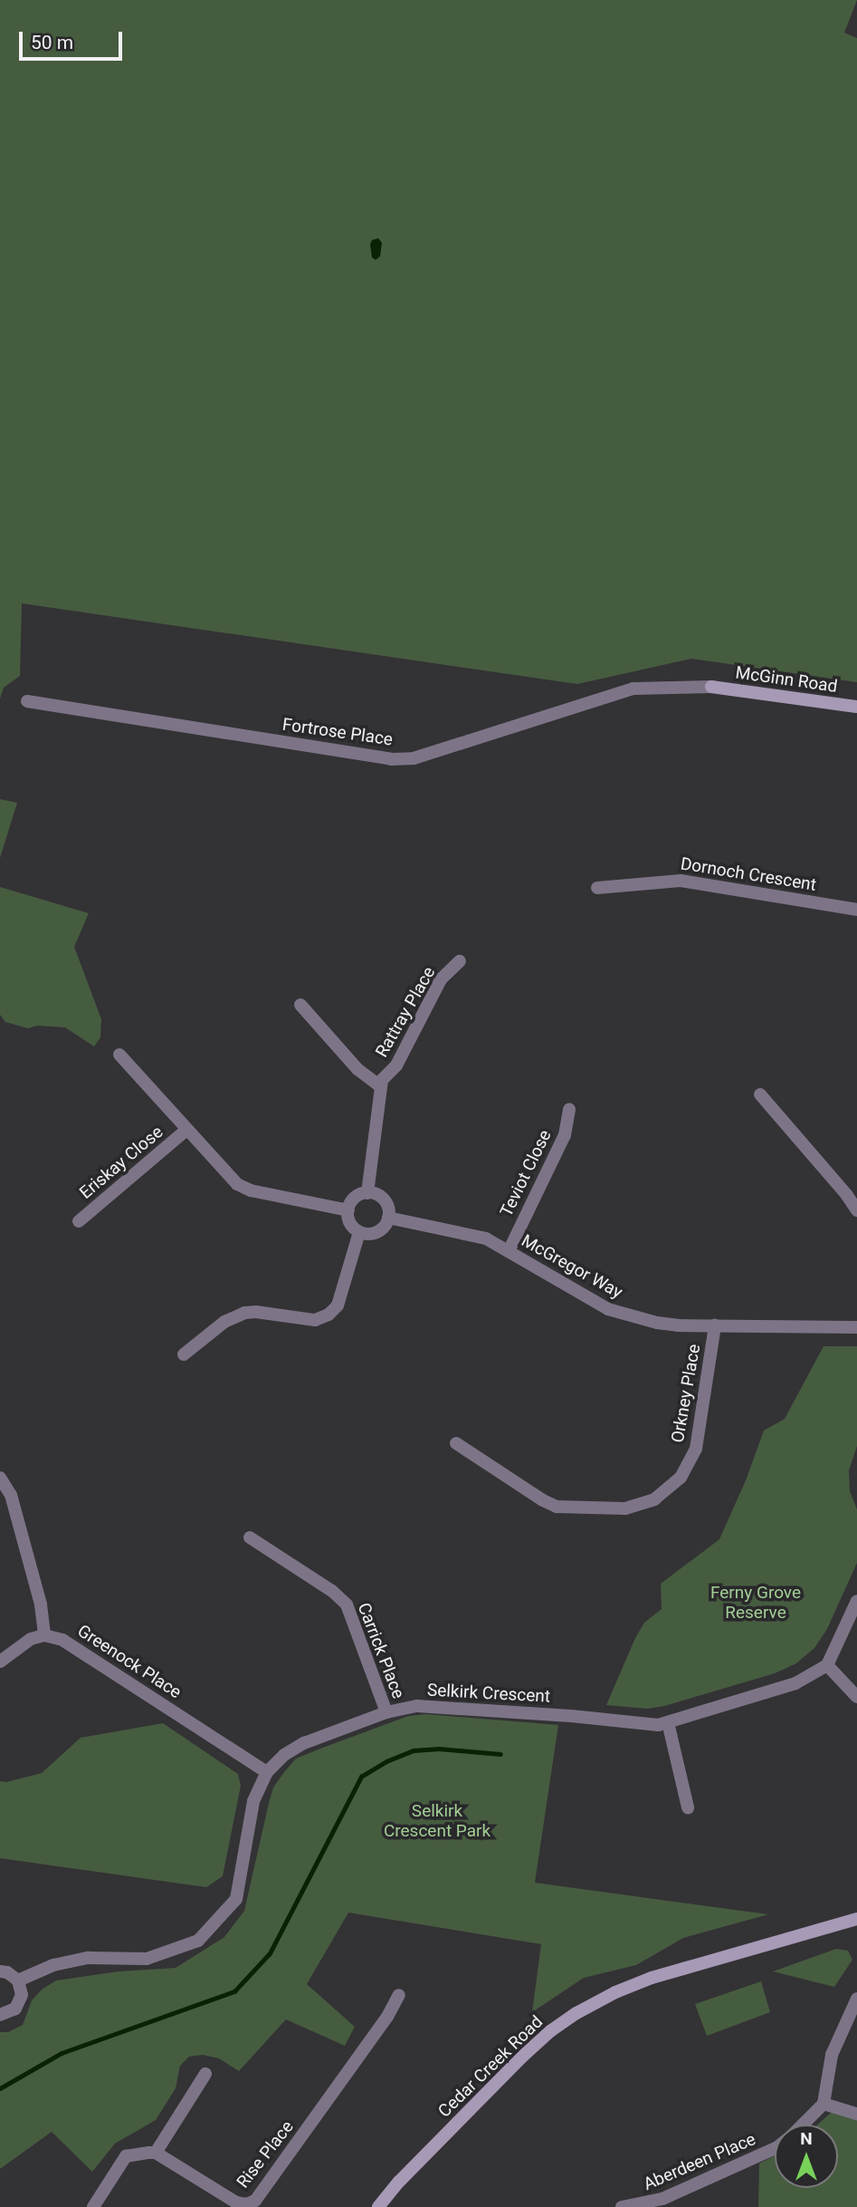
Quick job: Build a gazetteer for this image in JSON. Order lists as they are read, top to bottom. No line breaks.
{"streets":{"street":["McGinn Road","Fortrose Place","Dornoch Crescent","Rattray Place","Eriskay Close","Teviot Close","McGregor Way","Orkney Place","Carrick Place","Greenock Place","Selkirk Crescent","Cedar Creek Road","Rise Place","Aberdeen Place"]},"crossings":[["McGinn Road","Fortrose Place"],["Teviot Close","McGregor Way"],["McGregor Way","Orkney Place"],["Carrick Place","Selkirk Crescent"],["Greenock Place","Selkirk Crescent"]],"parks":["Ferny Grove Reserve","Selkirk Crescent Park"],"scale_bar":"50 m","north":"top"}
